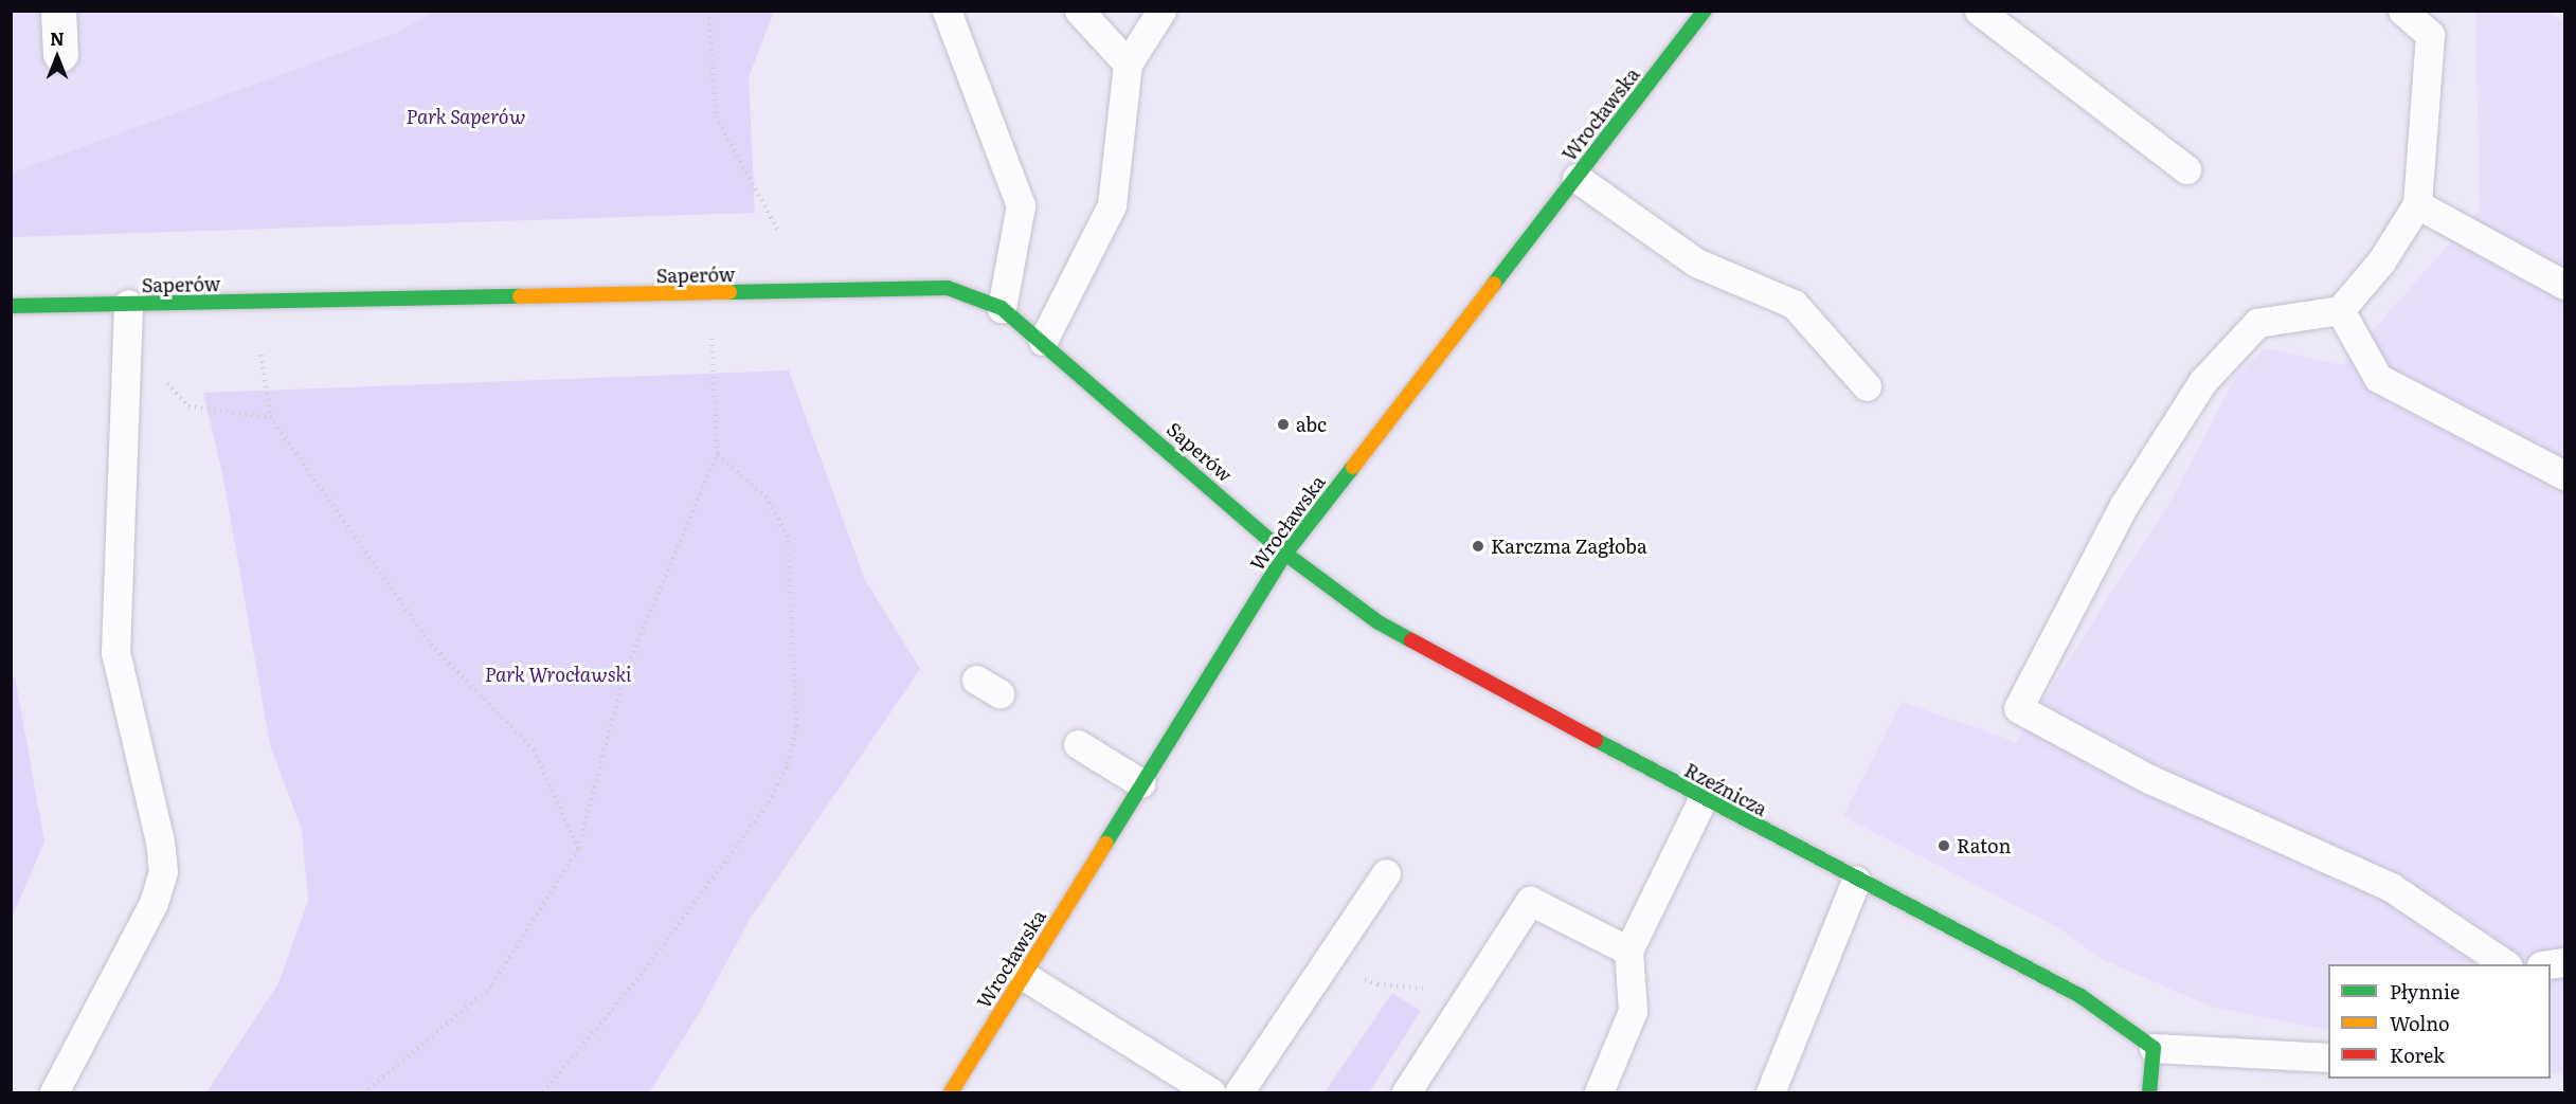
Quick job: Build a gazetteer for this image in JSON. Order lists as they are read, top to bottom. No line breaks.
{"streets":{"street":["Wrocławska","Saperów","Rzeźnicza"]},"crossings":[["Wrocławska","Saperów"],["Wrocławska","Rzeźnicza"],["Saperów","Rzeźnicza"]],"parks":["Park Saperów","Park Wrocławski"],"places":["abc","Karczma Zagłoba","Raton"],"legend":["Płynnie","Wolno","Korek"],"north":"top"}
